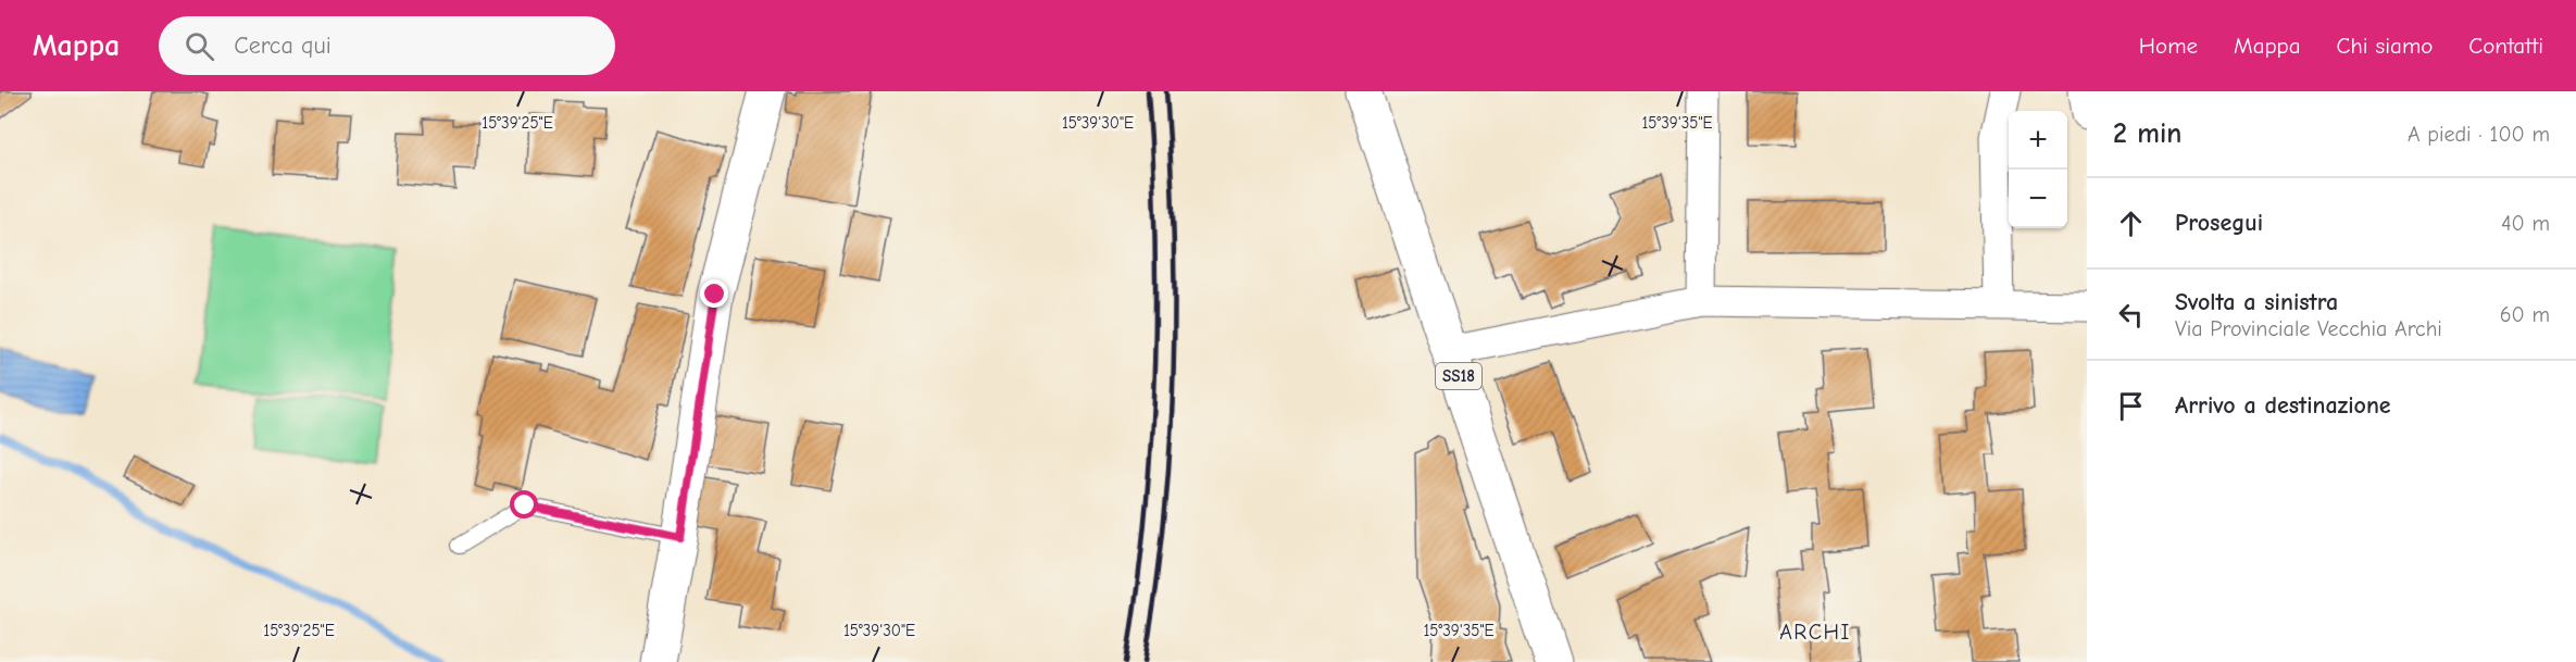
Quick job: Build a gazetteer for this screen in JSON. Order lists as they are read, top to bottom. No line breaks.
{"streets":{"main road":["SS18"]},"districts":["ARCHI"],"page":{"header":"Mappa","search":"Cerca qui","nav":["Home","Mappa","Chi siamo","Contatti"],"heading":["2 min","A piedi · 100 m"],"map_buttons":["+","−"],"list":[["Prosegui","40 m"],["Svolta a sinistra","Via Provinciale Vecchia Archi","60 m"],"Arrivo a destinazione"]},"coordinates":["15°39'25\"E","15°39'30\"E","15°39'35\"E"]}
